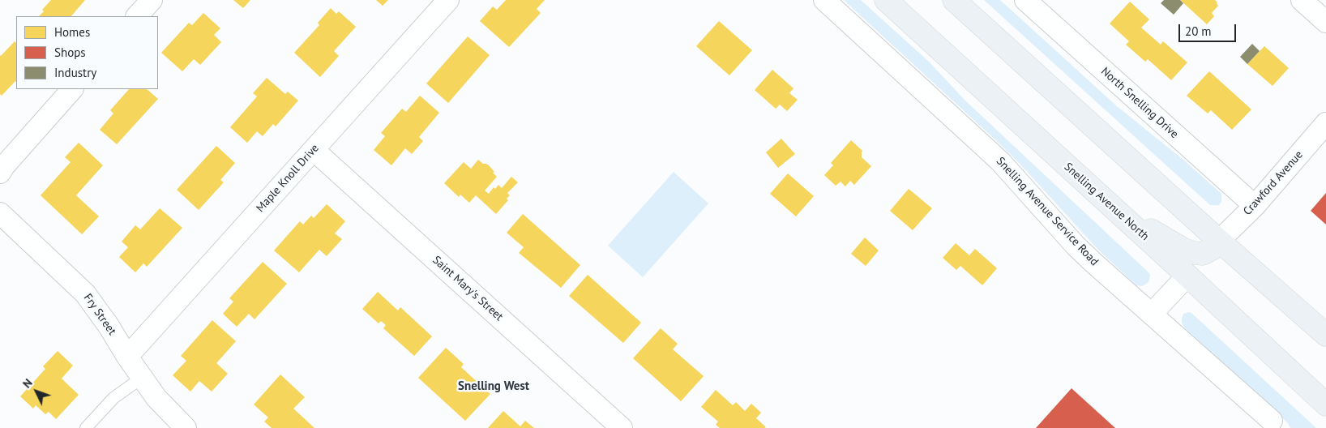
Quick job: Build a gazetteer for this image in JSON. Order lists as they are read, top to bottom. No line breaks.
{"streets":{"main road":["Snelling Avenue North"],"street":["North Snelling Drive","Maple Knoll Drive","Crawford Avenue","Snelling Avenue Service Road","Saint Mary's Street","Fry Street"]},"crossings":[["North Snelling Drive","Crawford Avenue"],["Maple Knoll Drive","Saint Mary's Street"],["Maple Knoll Drive","Fry Street"]],"districts":["Snelling West"],"legend":["Homes","Shops","Industry"],"scale_bar":"20 m","north":"top left"}
